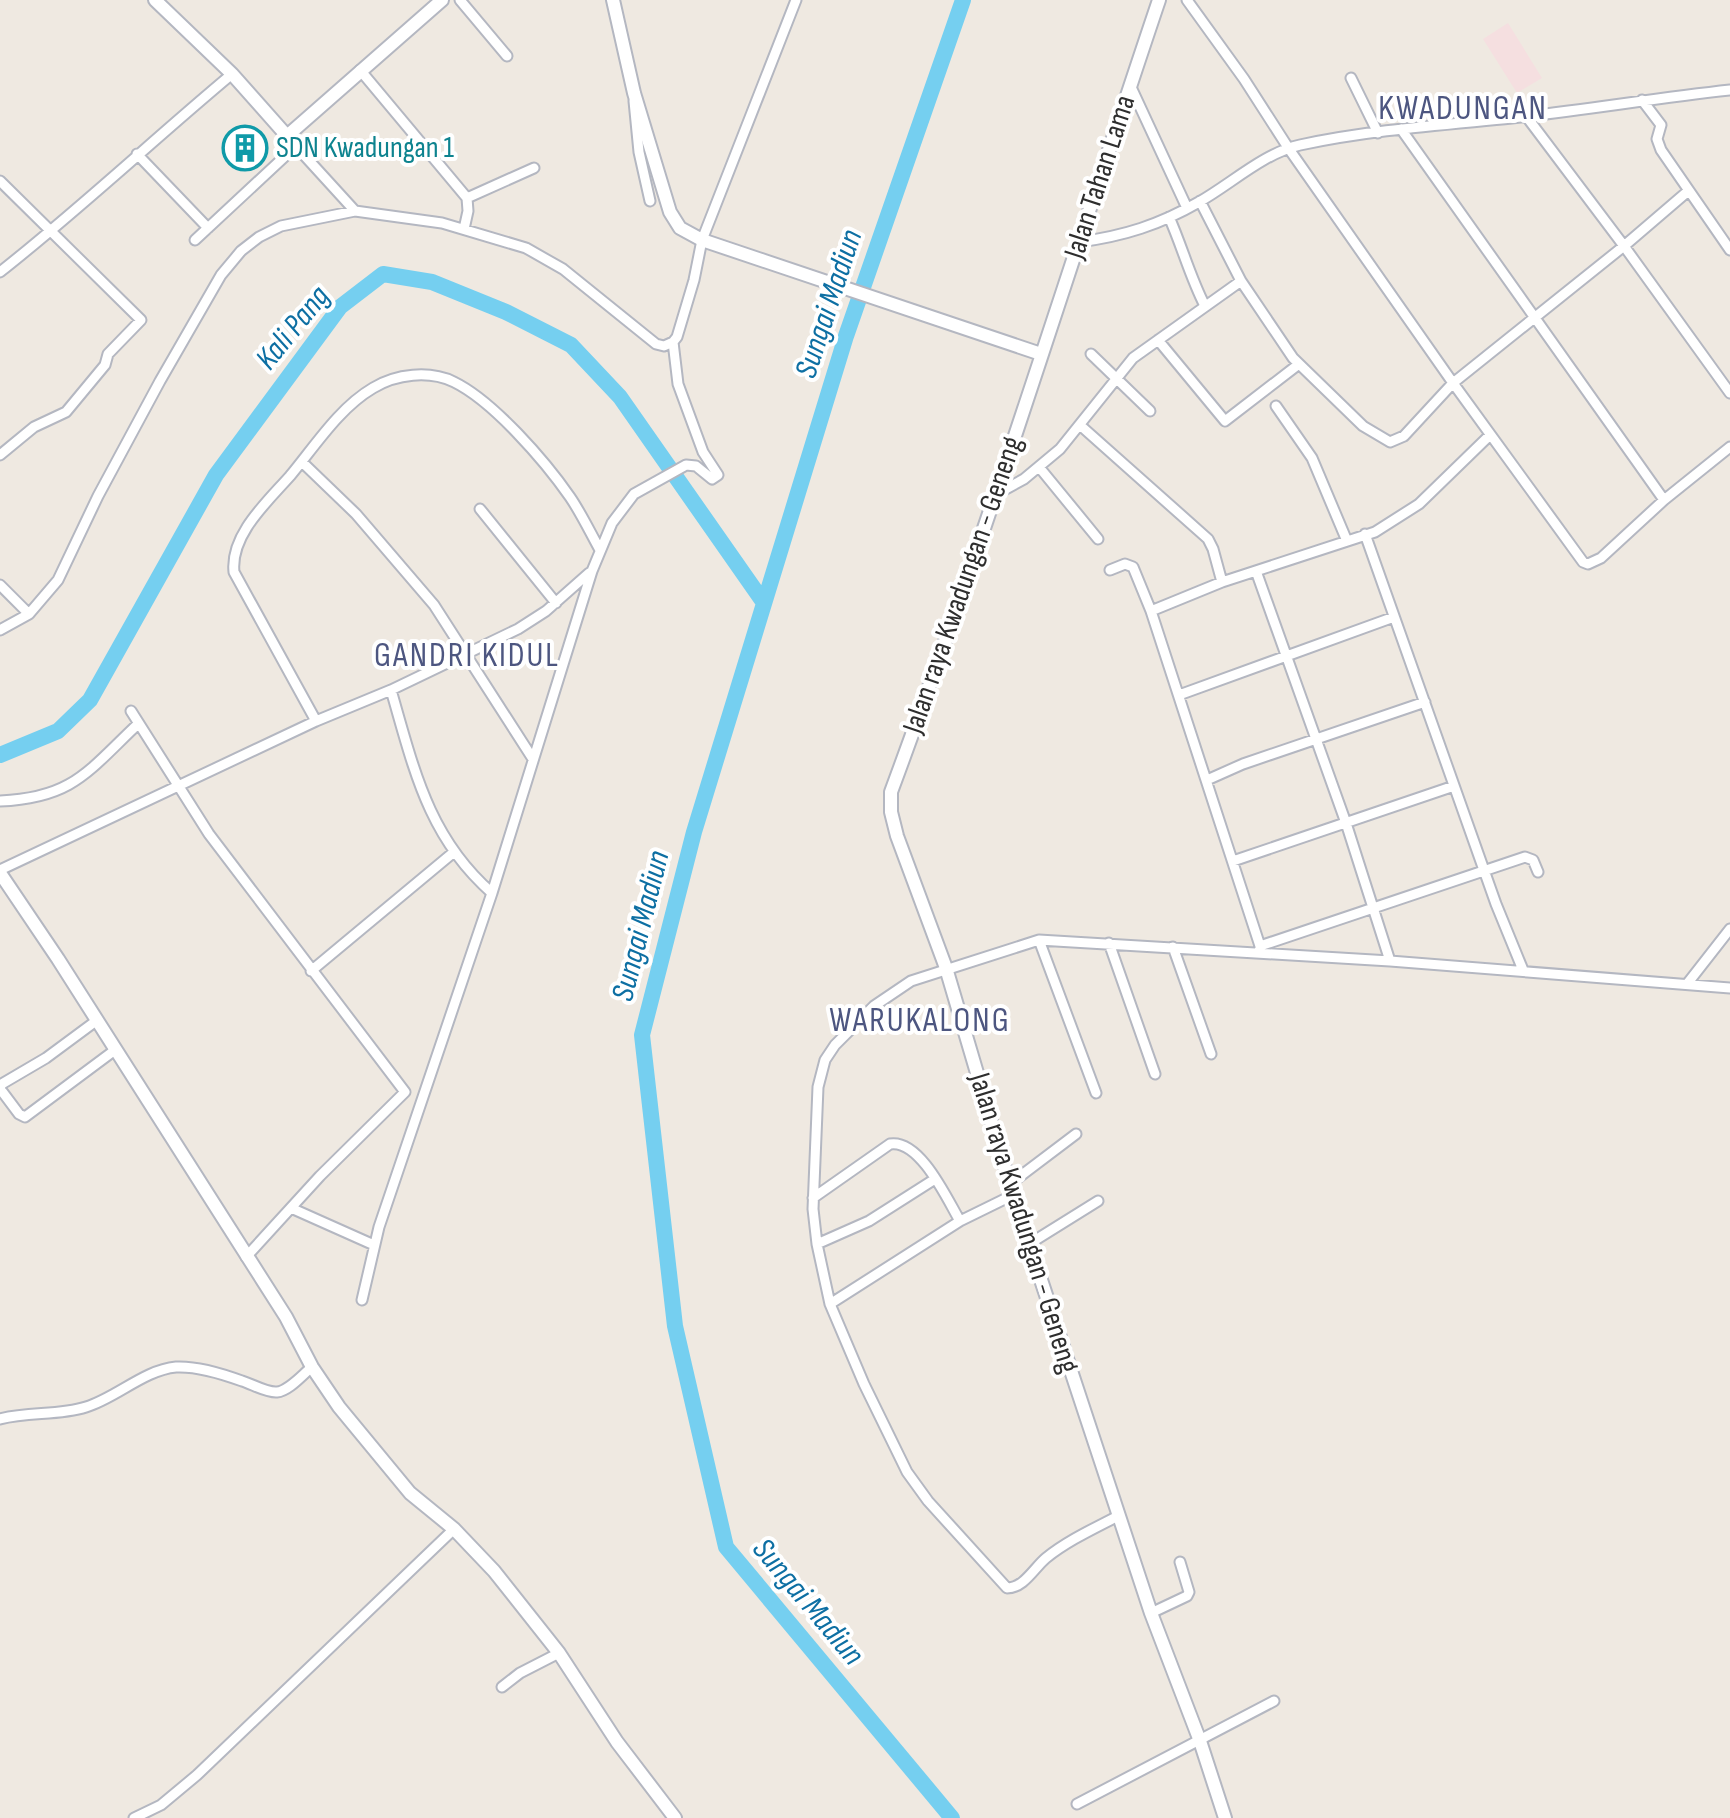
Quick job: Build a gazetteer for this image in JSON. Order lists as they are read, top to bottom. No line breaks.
{"streets":{"main road":["Jalan Tahan Lama","Jalan raya Kwadungan - Geneng"]},"crossings":[["Jalan Tahan Lama","Jalan raya Kwadungan - Geneng"]],"districts":["KWADUNGAN","GANDRI KIDUL","WARUKALONG"],"water":["Sungai Madiun","Kali Pang"],"places":{"building":["SDN Kwadungan 1"]}}
